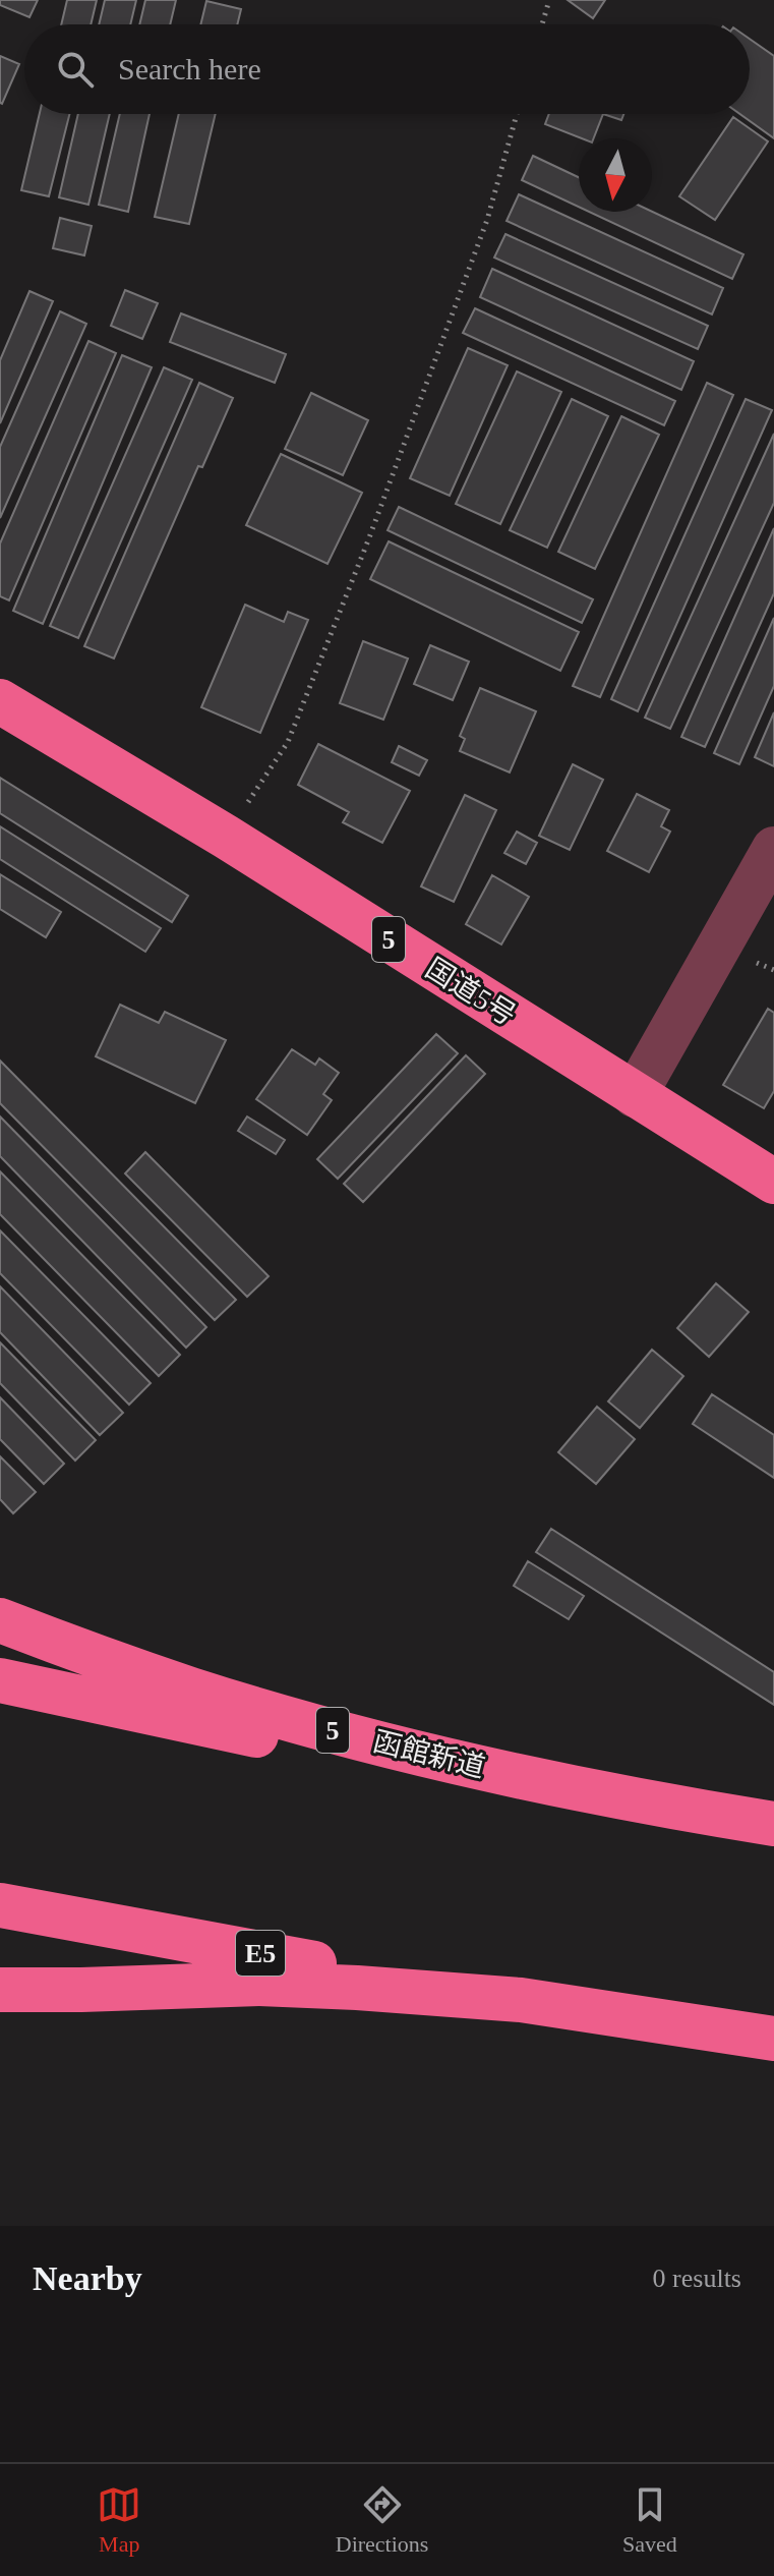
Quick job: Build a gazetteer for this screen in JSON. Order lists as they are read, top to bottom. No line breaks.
{"streets":{"highway":["5","国道5号","函館新道","E5"]},"north":"bottom","page":{"search":"Search here","heading":["Nearby","0 results"],"nav":["Map","Directions","Saved"]}}
